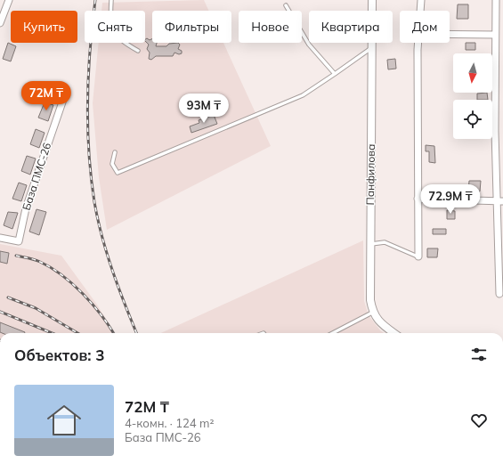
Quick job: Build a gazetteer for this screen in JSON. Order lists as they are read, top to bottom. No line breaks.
{"streets":{"street":["Панфилова","База ПМС-26"]},"north":"bottom","page":{"chip":["Купить","Снять","Фильтры","Новое","Квартира","Дом"],"price":["72M ₸","93M ₸","72.9M ₸"],"heading":"Объектов: 3","list":[{"name":"72M ₸","note":"4-комн. · 124 m² · База ПМС-26"}]}}
